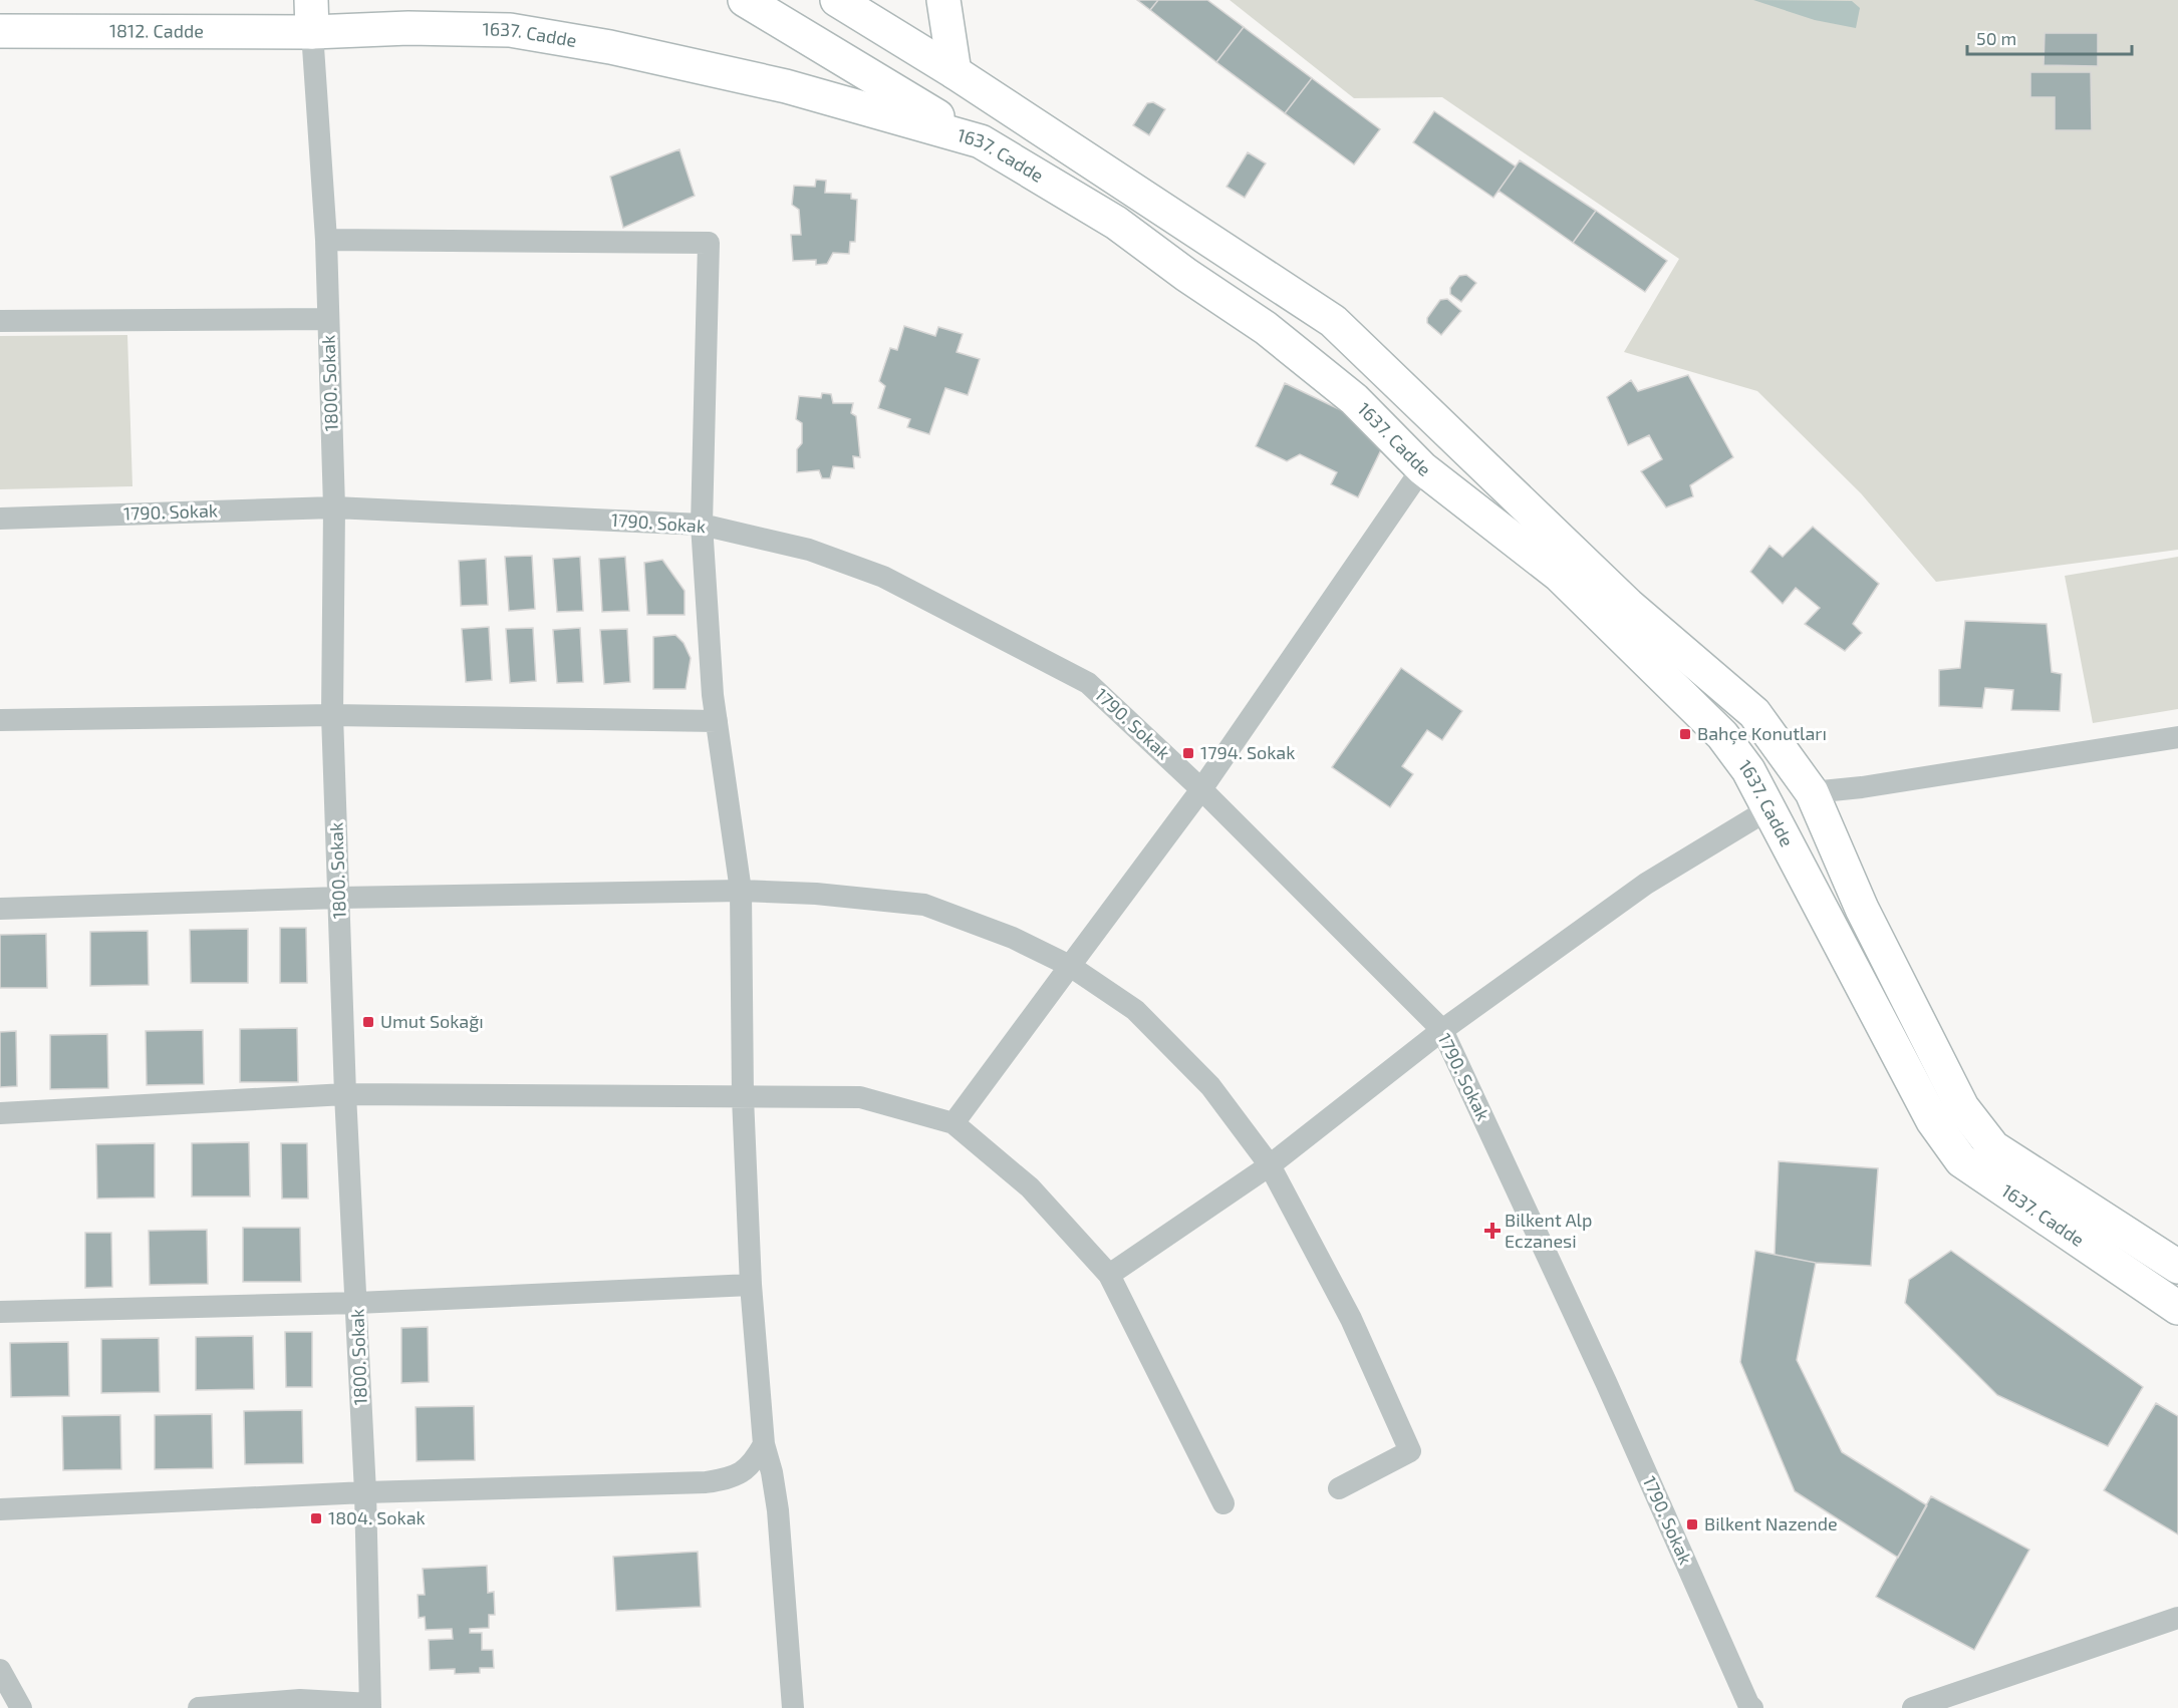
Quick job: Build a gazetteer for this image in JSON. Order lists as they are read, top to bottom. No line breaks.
{"streets":{"street":["1812. Cadde","1637. Cadde","1800. Sokak","1790. Sokak"]},"crossings":[["1812. Cadde","1637. Cadde"],["1812. Cadde","1800. Sokak"],["1637. Cadde","1800. Sokak"],["1800. Sokak","1790. Sokak"]],"places":{"transit":["Bahçe Konutları","1794. Sokak","Umut Sokağı","1804. Sokak","Bilkent Nazende"],"health":["Bilkent Alp Eczanesi"]},"scale_bar":"50 m"}
